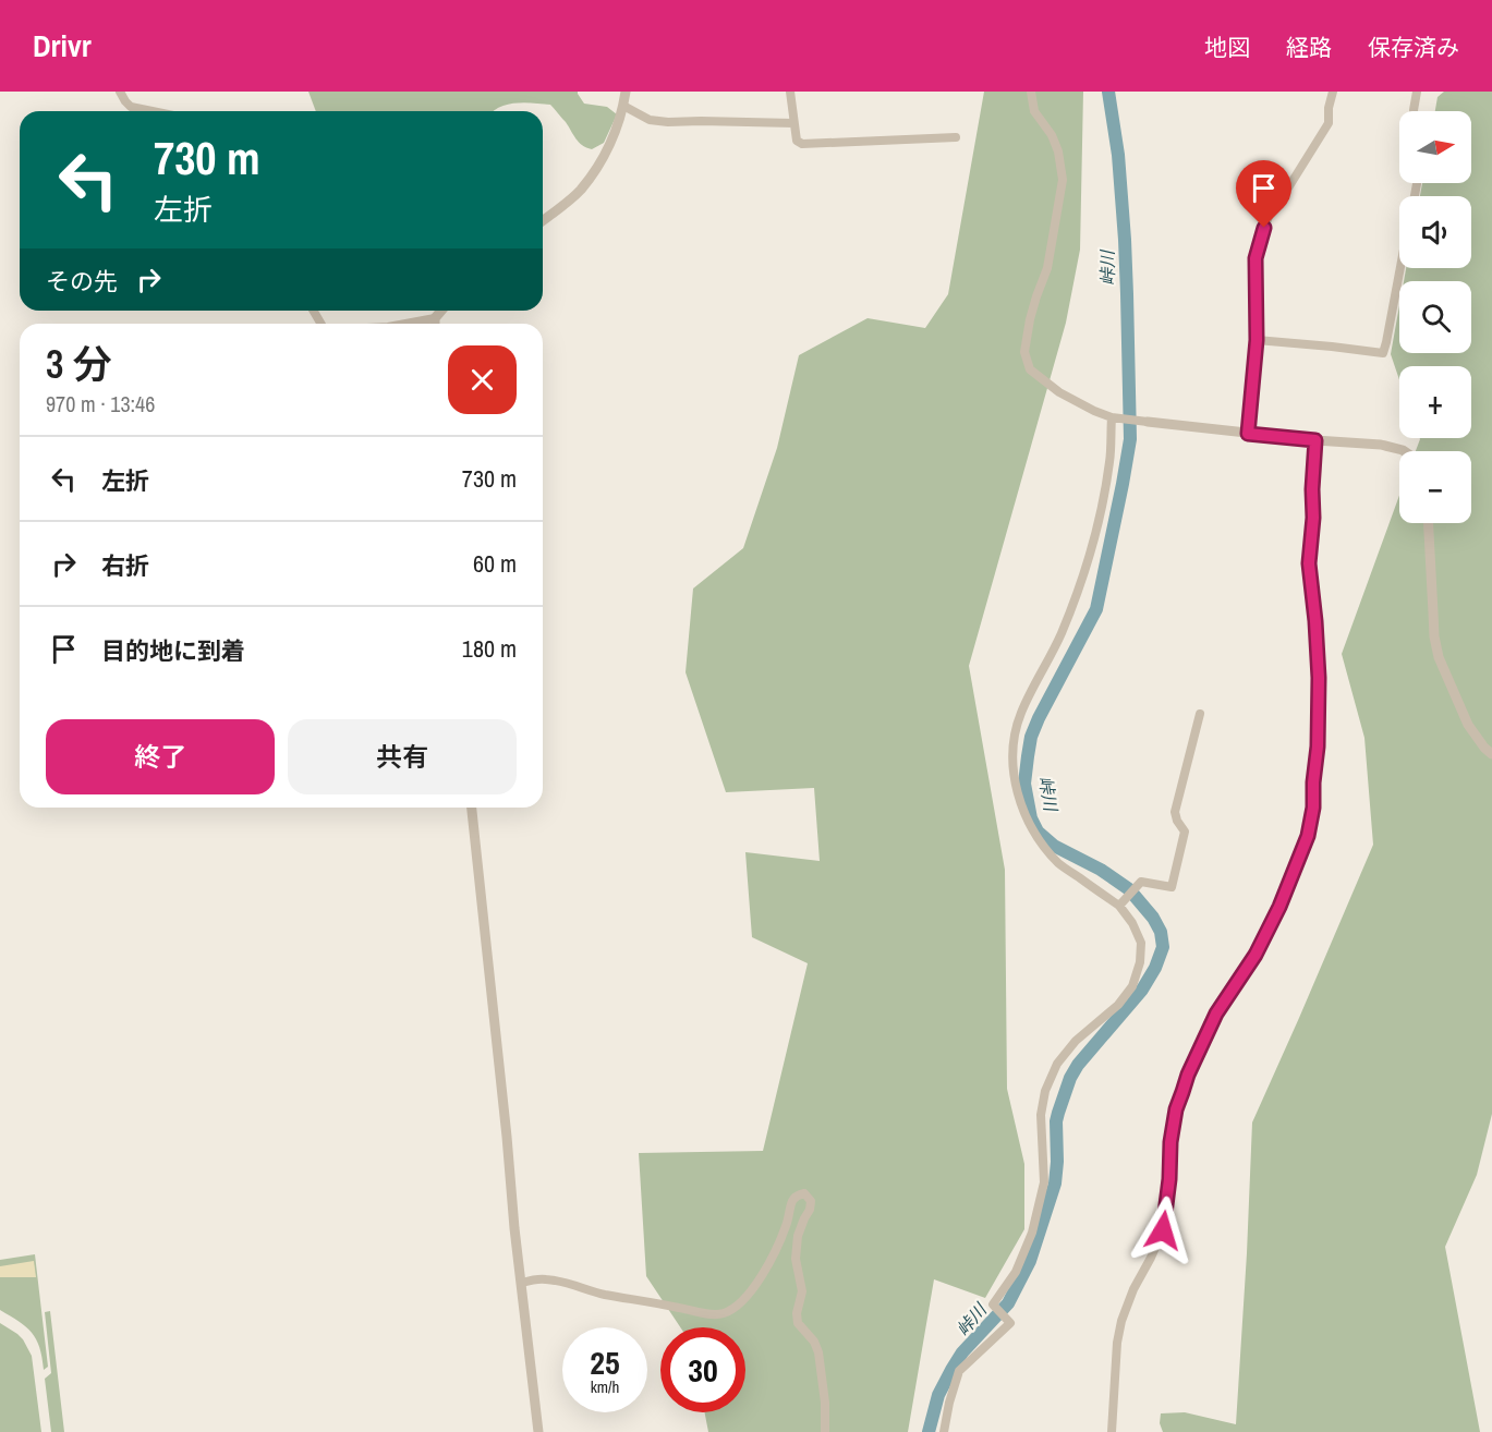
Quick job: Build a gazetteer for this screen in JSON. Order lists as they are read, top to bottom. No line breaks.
{"water":["峠川"],"north":"right","page":{"header":"Drivr","nav":["地図","経路","保存済み"],"map_buttons":["+","−"],"turn":["730 m","左折"],"then":"その先","heading":["3 分","970 m · 13:46"],"list":[{"name":"左折","value":"730 m"},{"name":"右折","value":"60 m"},{"name":"目的地に到着","value":"180 m"}],"buttons":["終了","共有"],"speed":"25 km/h","limit":"30"}}
